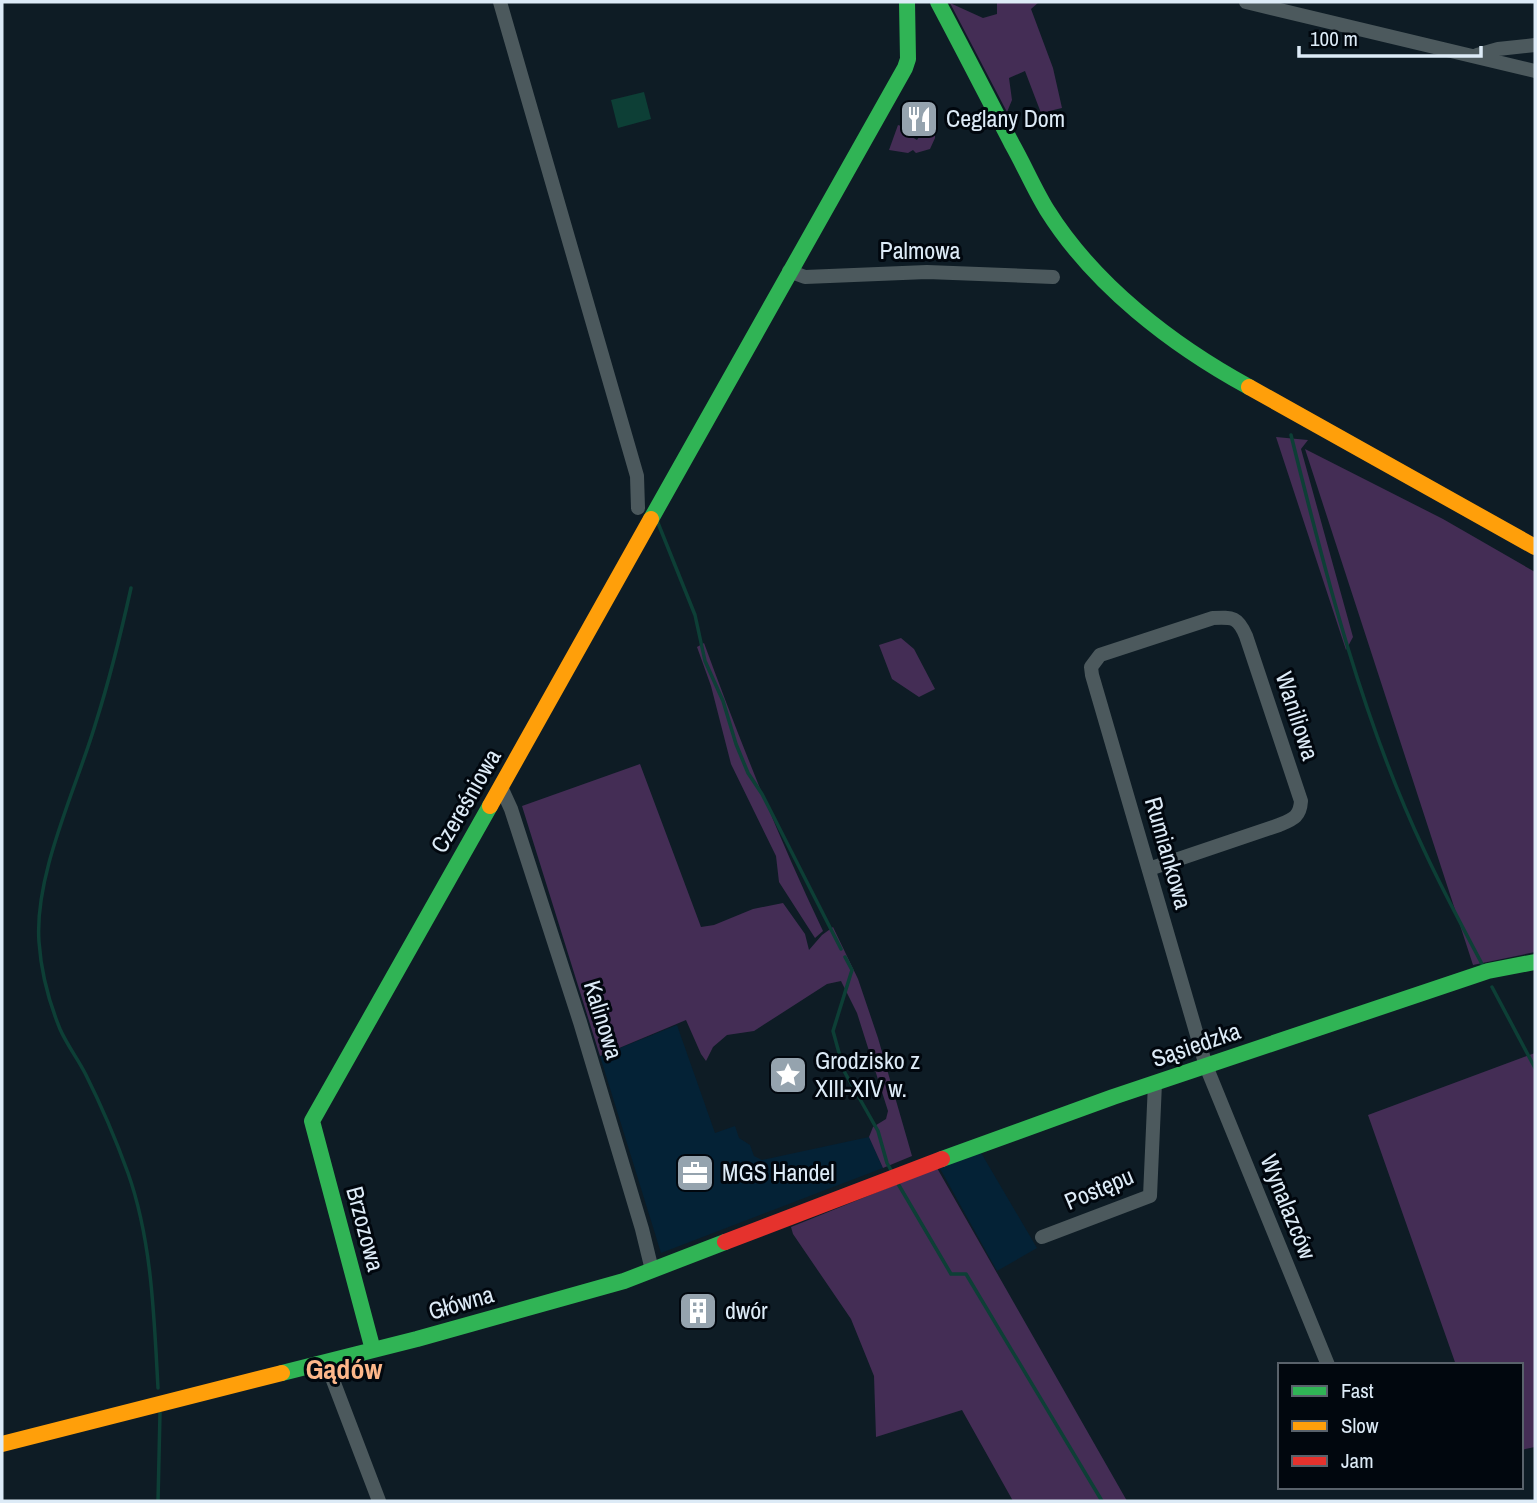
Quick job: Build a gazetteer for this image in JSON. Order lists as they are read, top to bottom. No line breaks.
{"streets":{"street":["Palmowa","Waniliowa","Czereśniowa","Rumiankowa","Kalinowa","Sąsiedzka","Postępu","Wynalazców","Brzozowa","Główna"]},"crossings":[["Palmowa","Czereśniowa"],["Waniliowa","Rumiankowa"],["Czereśniowa","Kalinowa"],["Czereśniowa","Brzozowa"],["Rumiankowa","Sąsiedzka"],["Rumiankowa","Wynalazców"],["Kalinowa","Główna"],["Sąsiedzka","Postępu"],["Sąsiedzka","Wynalazców"],["Sąsiedzka","Główna"],["Brzozowa","Główna"]],"districts":["Gądów"],"places":{"restaurant":["Ceglany Dom"],"place":["Grodzisko z XIII-XIV w."],"office":["MGS Handel"],"building":["dwór"]},"legend":["Fast","Slow","Jam"],"scale_bar":"100 m"}
